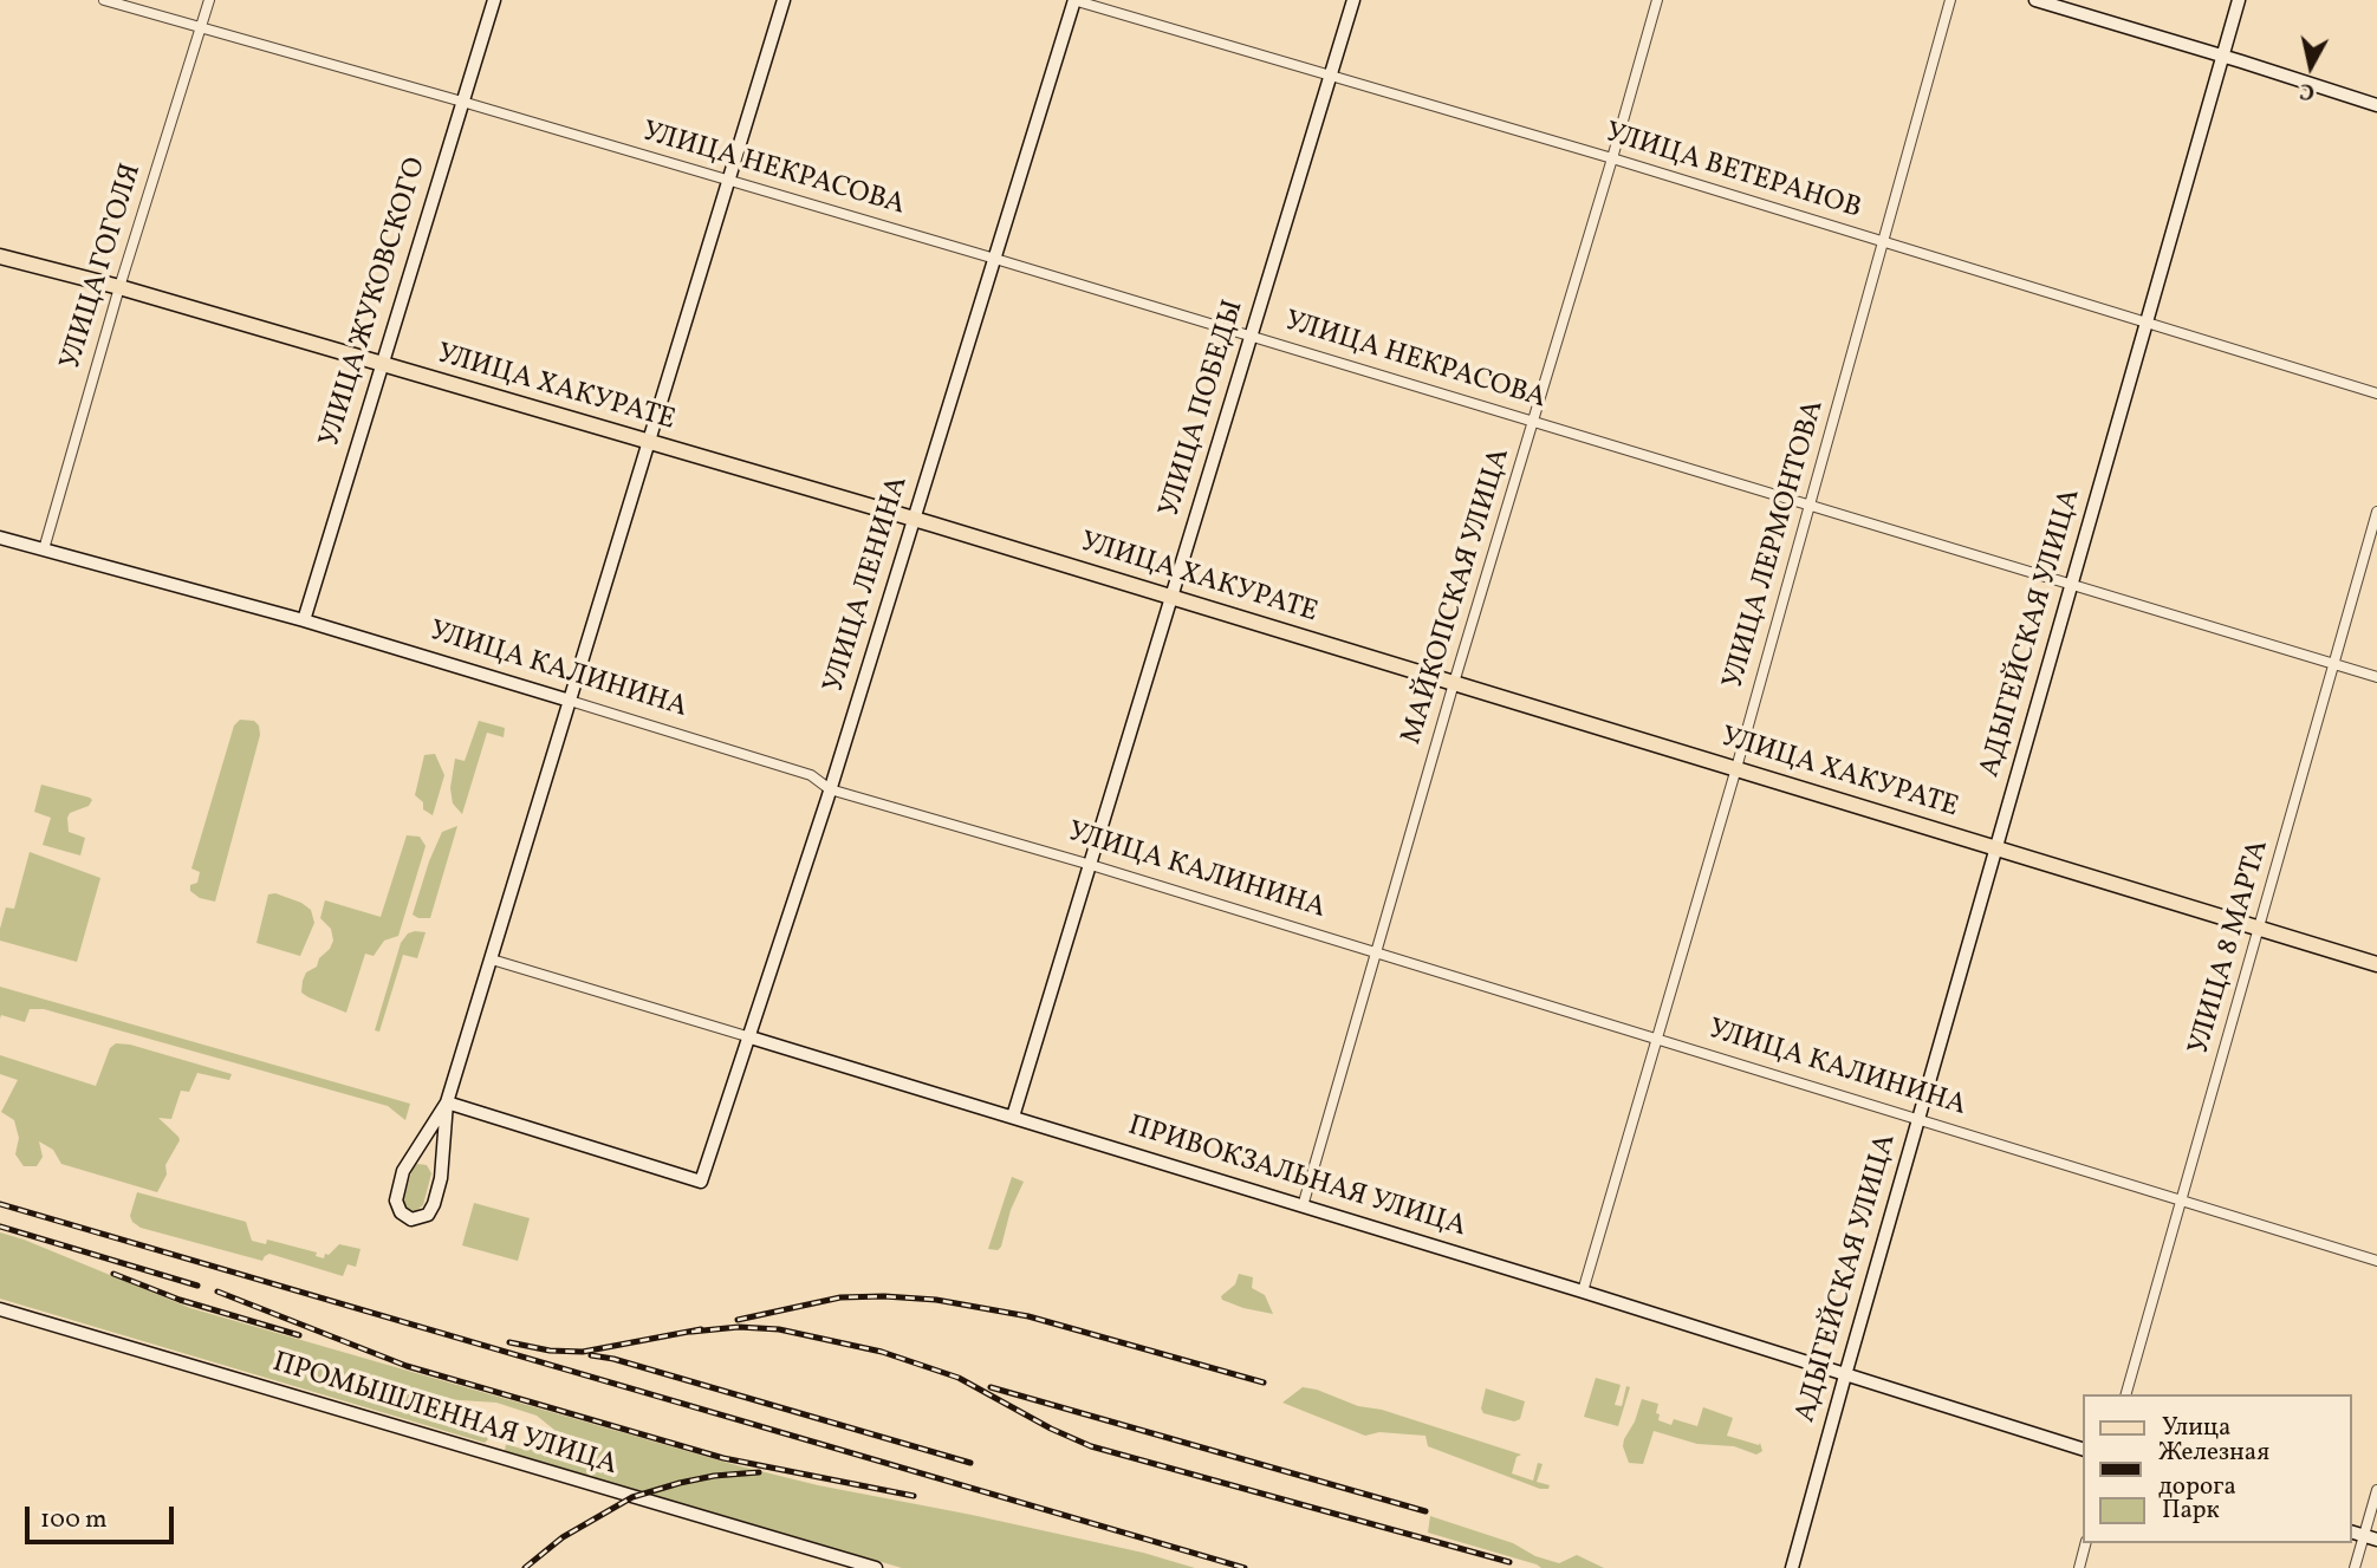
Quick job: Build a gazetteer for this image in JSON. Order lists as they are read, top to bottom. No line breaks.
{"streets":{"main road":["УЛИЦА ХАКУРАТЕ"],"street":["УЛИЦА НЕКРАСОВА","УЛИЦА ВЕТЕРАНОВ","УЛИЦА ГОГОЛЯ","УЛИЦА ЖУКОВСКОГО","УЛИЦА ПОБЕДЫ","УЛИЦА ЛЕРМОНТОВА","УЛИЦА ЛЕНИНА","МАЙКОПСКАЯ УЛИЦА","АДЫГЕЙСКАЯ УЛИЦА","УЛИЦА КАЛИНИНА","УЛИЦА 8 МАРТА","ПРИВОКЗАЛЬНАЯ УЛИЦА","ПРОМЫШЛЕННАЯ УЛИЦА"]},"crossings":[["УЛИЦА НЕКРАСОВА","УЛИЦА ГОГОЛЯ"],["УЛИЦА НЕКРАСОВА","УЛИЦА ЖУКОВСКОГО"],["УЛИЦА НЕКРАСОВА","УЛИЦА ПОБЕДЫ"],["УЛИЦА НЕКРАСОВА","УЛИЦА ЛЕРМОНТОВА"],["УЛИЦА НЕКРАСОВА","УЛИЦА ЛЕНИНА"],["УЛИЦА НЕКРАСОВА","МАЙКОПСКАЯ УЛИЦА"],["УЛИЦА НЕКРАСОВА","АДЫГЕЙСКАЯ УЛИЦА"],["УЛИЦА НЕКРАСОВА","УЛИЦА 8 МАРТА"],["УЛИЦА ВЕТЕРАНОВ","УЛИЦА ПОБЕДЫ"],["УЛИЦА ВЕТЕРАНОВ","УЛИЦА ЛЕРМОНТОВА"],["УЛИЦА ВЕТЕРАНОВ","УЛИЦА ЛЕНИНА"],["УЛИЦА ВЕТЕРАНОВ","МАЙКОПСКАЯ УЛИЦА"],["УЛИЦА ВЕТЕРАНОВ","АДЫГЕЙСКАЯ УЛИЦА"],["УЛИЦА ГОГОЛЯ","УЛИЦА ХАКУРАТЕ"],["УЛИЦА ГОГОЛЯ","УЛИЦА КАЛИНИНА"],["УЛИЦА ЖУКОВСКОГО","УЛИЦА ХАКУРАТЕ"],["УЛИЦА ЖУКОВСКОГО","УЛИЦА КАЛИНИНА"],["УЛИЦА ХАКУРАТЕ","УЛИЦА ПОБЕДЫ"],["УЛИЦА ХАКУРАТЕ","УЛИЦА ЛЕРМОНТОВА"],["УЛИЦА ХАКУРАТЕ","УЛИЦА ЛЕНИНА"],["УЛИЦА ХАКУРАТЕ","МАЙКОПСКАЯ УЛИЦА"],["УЛИЦА ХАКУРАТЕ","АДЫГЕЙСКАЯ УЛИЦА"],["УЛИЦА ХАКУРАТЕ","УЛИЦА 8 МАРТА"],["УЛИЦА ПОБЕДЫ","УЛИЦА КАЛИНИНА"],["УЛИЦА ПОБЕДЫ","ПРИВОКЗАЛЬНАЯ УЛИЦА"],["УЛИЦА ЛЕРМОНТОВА","УЛИЦА КАЛИНИНА"],["УЛИЦА ЛЕРМОНТОВА","ПРИВОКЗАЛЬНАЯ УЛИЦА"],["УЛИЦА ЛЕНИНА","УЛИЦА КАЛИНИНА"],["УЛИЦА ЛЕНИНА","ПРИВОКЗАЛЬНАЯ УЛИЦА"],["МАЙКОПСКАЯ УЛИЦА","УЛИЦА КАЛИНИНА"],["МАЙКОПСКАЯ УЛИЦА","ПРИВОКЗАЛЬНАЯ УЛИЦА"],["АДЫГЕЙСКАЯ УЛИЦА","УЛИЦА КАЛИНИНА"],["АДЫГЕЙСКАЯ УЛИЦА","ПРИВОКЗАЛЬНАЯ УЛИЦА"],["УЛИЦА КАЛИНИНА","УЛИЦА 8 МАРТА"]],"legend":["Улица","Железная дорога","Парк"],"scale_bar":"100 m","north":"bottom"}
